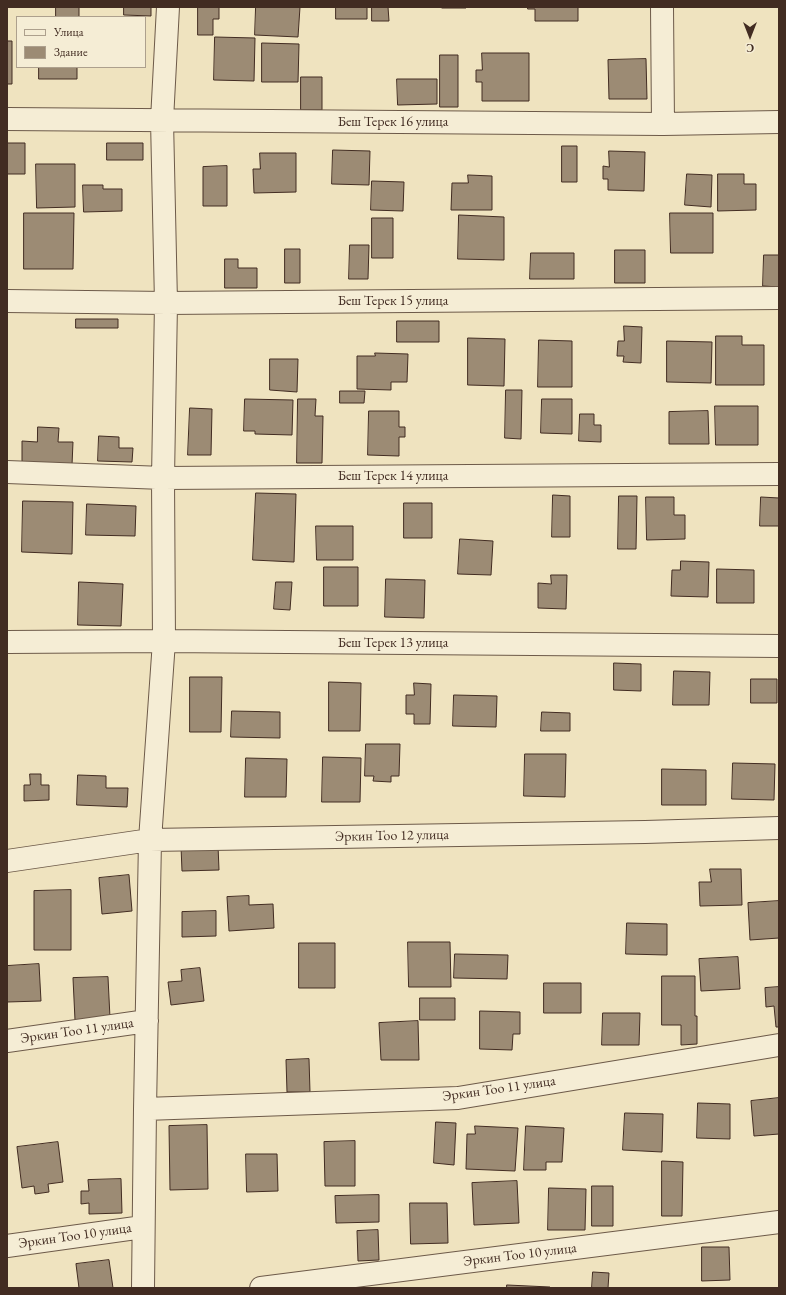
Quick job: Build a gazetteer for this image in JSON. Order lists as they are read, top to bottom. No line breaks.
{"streets":{"street":["Беш Терек 16 улица","Беш Терек 15 улица","Беш Терек 14 улица","Беш Терек 13 улица","Эркин Тоо 12 улица","Эркин Тоо 11 улица","Эркин Тоо 10 улица"]},"legend":["Улица","Здание"],"north":"bottom"}
